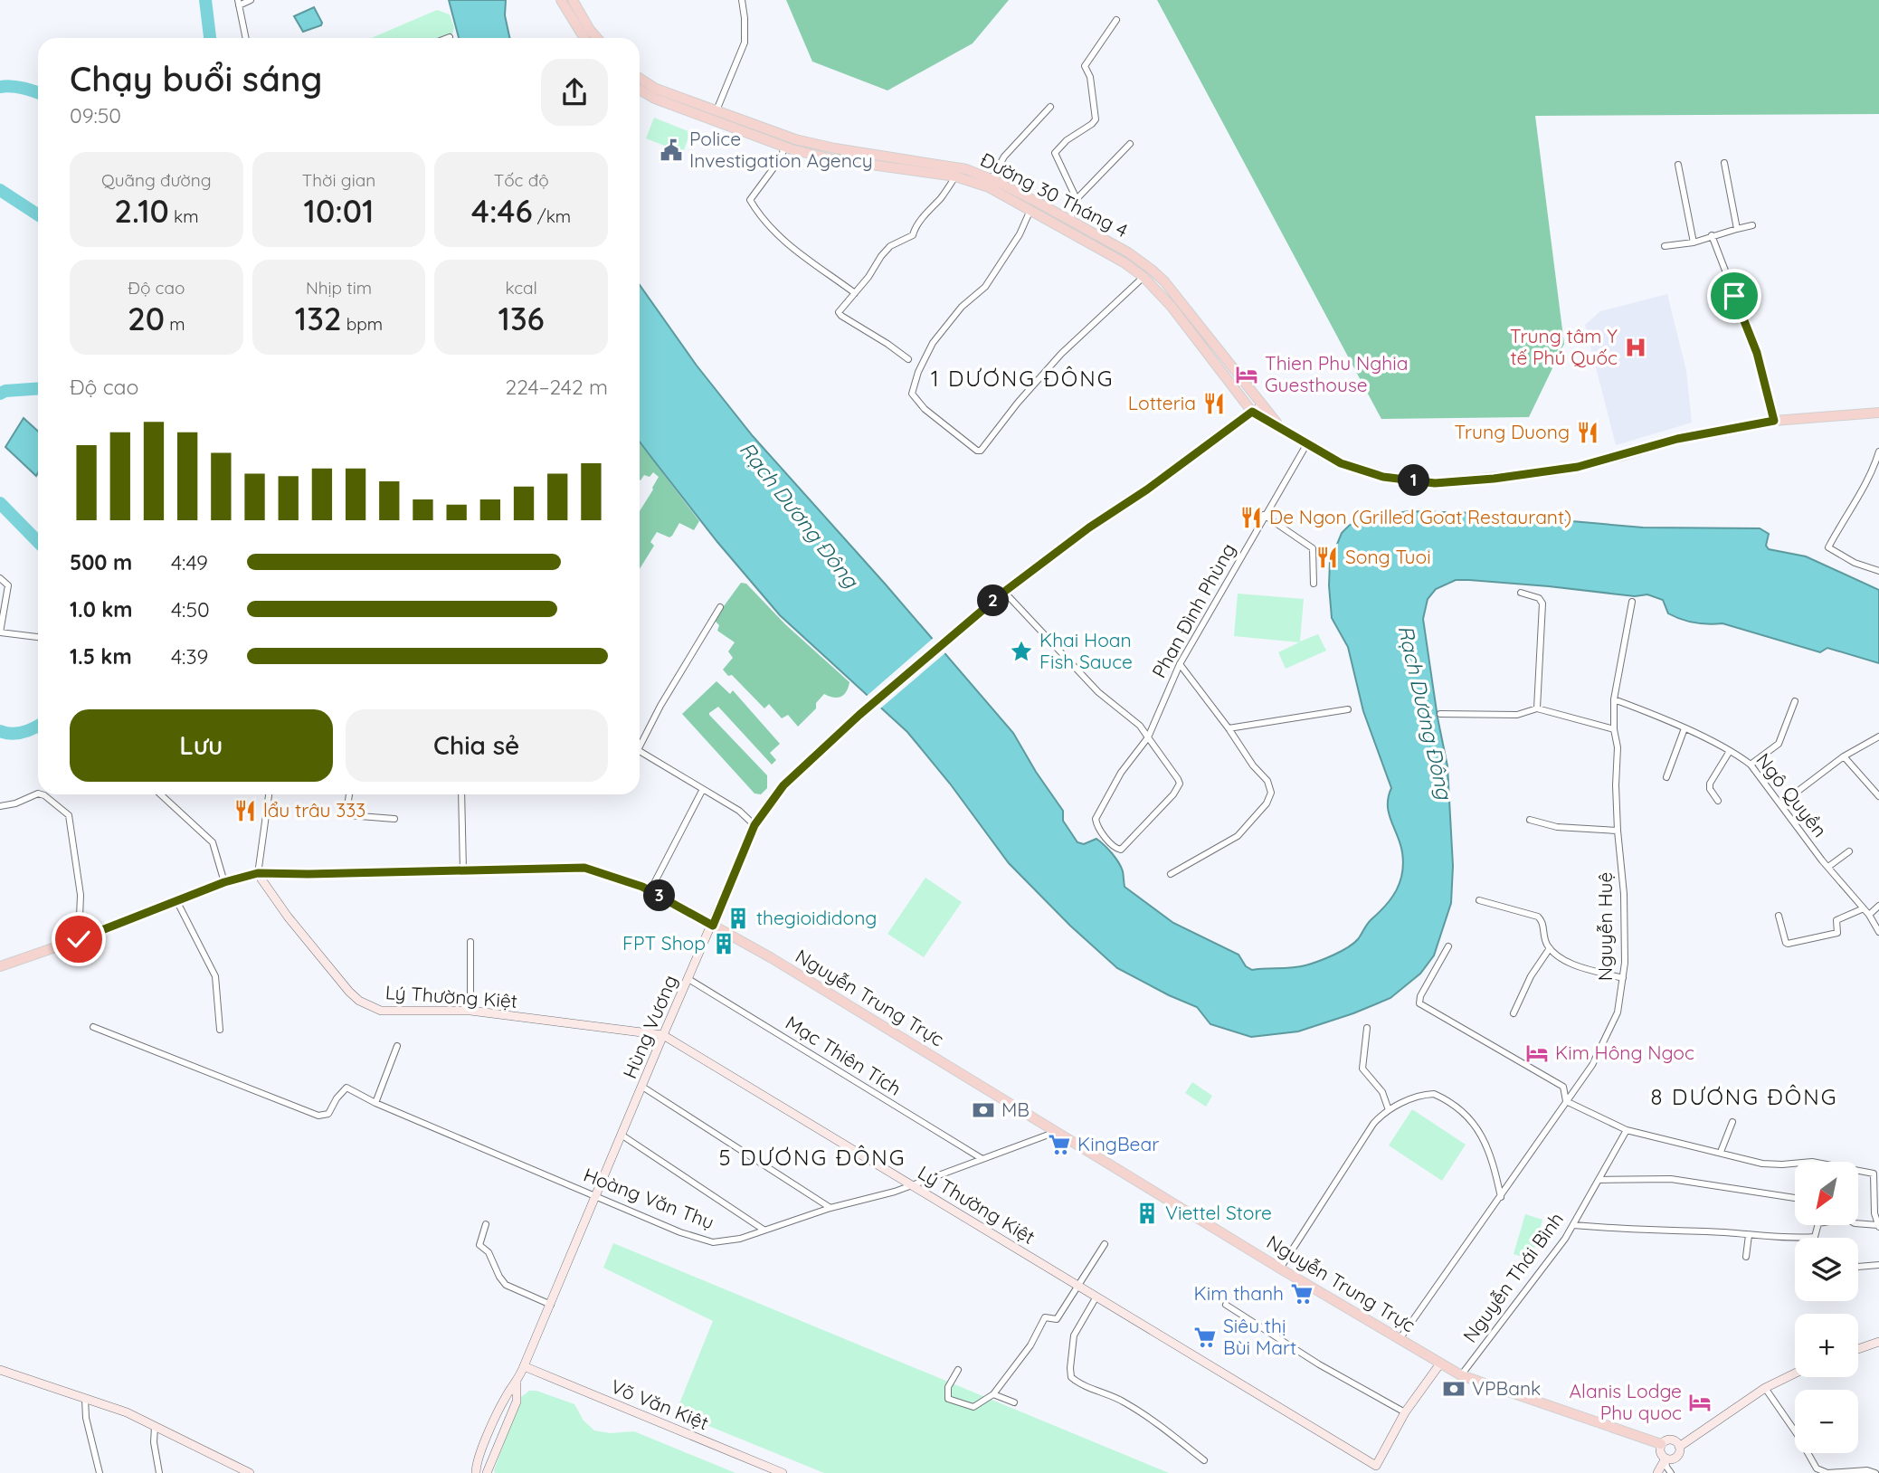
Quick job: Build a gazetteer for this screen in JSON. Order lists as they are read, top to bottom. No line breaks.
{"streets":{"main road":["Đường 30 Tháng 4","Nguyễn Trung Trực"],"street":["Phan Đình Phùng","Ngô Quyền","Nguyễn Huệ","Lý Thường Kiệt","Hùng Vương","Mạc Thiên Tích","Hoàng Văn Thụ","Nguyễn Thái Bình","Võ Văn Kiệt"]},"crossings":[["Đường 30 Tháng 4","Phan Đình Phùng"],["Ngô Quyền","Nguyễn Huệ"],["Nguyễn Huệ","Nguyễn Trung Trực"],["Lý Thường Kiệt","Nguyễn Trung Trực"],["Lý Thường Kiệt","Hùng Vương"],["Lý Thường Kiệt","Hoàng Văn Thụ"],["Nguyễn Trung Trực","Hùng Vương"],["Nguyễn Trung Trực","Hoàng Văn Thụ"],["Nguyễn Trung Trực","Nguyễn Thái Bình"],["Hùng Vương","Mạc Thiên Tích"],["Hùng Vương","Hoàng Văn Thụ"],["Hùng Vương","Võ Văn Kiệt"],["Mạc Thiên Tích","Hoàng Văn Thụ"]],"districts":["1 DƯƠNG ĐÔNG","8 DƯƠNG ĐÔNG","5 DƯƠNG ĐÔNG"],"water":["Rạch Dương Đông"],"places":{"public building":["Police Investigation Agency"],"hospital":["Trung tâm Y tế Phú Quốc"],"hotel":["Thien Phu Nghia Guesthouse","Kim Hông Ngoc","Alanis Lodge Phu quoc"],"restaurant":["Lotteria","Trung Duong","De Ngon (Grilled Goat Restaurant)","Song Tuoi","lẩu trâu 333"],"place":["Khai Hoan Fish Sauce"],"building":["thegioididong","FPT Shop","Viettel Store"],"bank":["MB","VPBank"],"supermarket":["KingBear","Kim thanh","Siêu thị Bùi Mart"]},"north":"bottom left","page":{"heading":["Chạy buổi sáng","09:50"],"stats":[["Quãng đường","2.10 km"],["Thời gian","10:01"],["Tốc độ","4:46 /km"],["Độ cao","20 m"],["Nhịp tim","132 bpm"],["kcal","136"]],"chart":["Độ cao","224–242 m"],"pins":["1","2","3"],"list":[{"name":"500 m","note":"4:49"},{"name":"1.0 km","note":"4:50"},{"name":"1.5 km","note":"4:39"}],"buttons":["Lưu","Chia sẻ"],"map_buttons":["+","−"]}}
